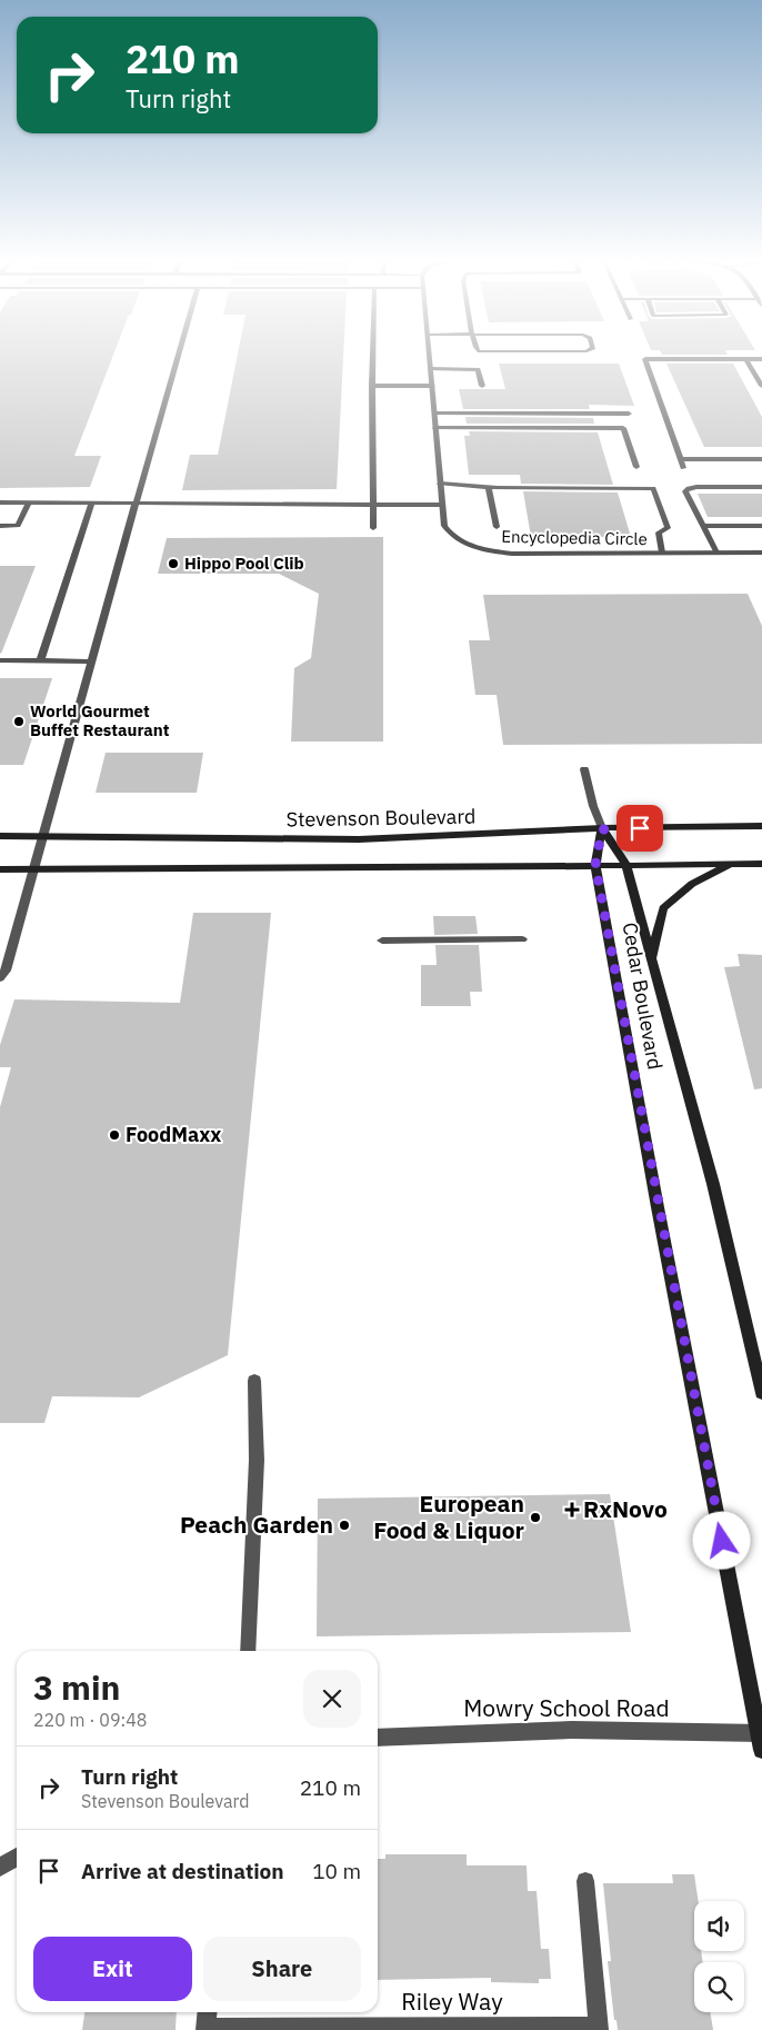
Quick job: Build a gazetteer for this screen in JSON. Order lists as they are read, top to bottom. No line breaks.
{"streets":{"main road":["Stevenson Boulevard","Cedar Boulevard"],"street":["Encyclopedia Circle","Mowry School Road","Riley Way"]},"crossings":[["Stevenson Boulevard","Cedar Boulevard"],["Cedar Boulevard","Mowry School Road"]],"places":{"other":["Hippo Pool Clib","World Gourmet Buffet Restaurant","FoodMaxx","European Food & Liquor","Peach Garden"],"health":["RxNovo"]},"page":{"turn":["210 m","Turn right"],"heading":["3 min","220 m · 09:48"],"list":[{"name":"Turn right","note":"Stevenson Boulevard","value":"210 m"},{"name":"Arrive at destination","value":"10 m"}],"buttons":["Exit","Share"]}}
